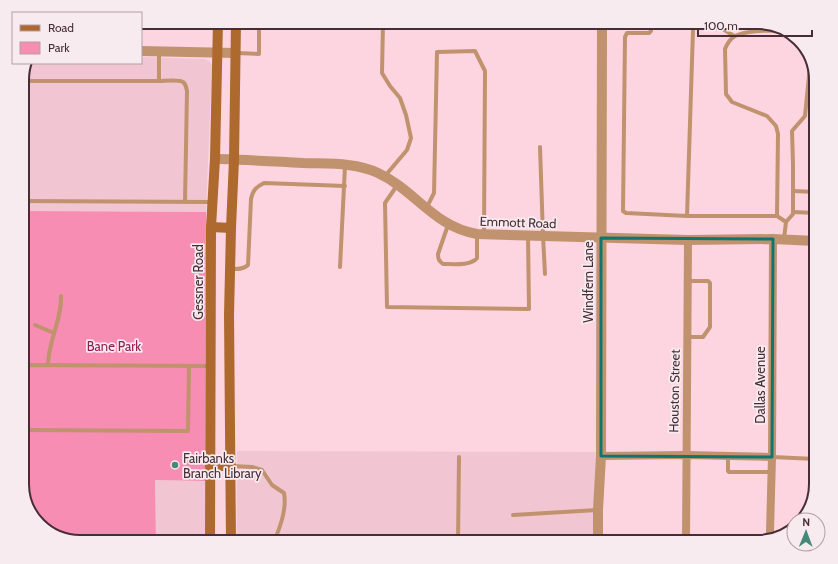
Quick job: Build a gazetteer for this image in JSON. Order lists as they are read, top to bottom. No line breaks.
{"streets":{"main road":["Gessner Road"],"street":["Emmott Road","Windfern Lane","Dallas Avenue","Houston Street"]},"crossings":[["Emmott Road","Gessner Road"],["Emmott Road","Windfern Lane"],["Emmott Road","Dallas Avenue"],["Emmott Road","Houston Street"]],"parks":["Bane Park"],"places":["Fairbanks Branch Library"],"legend":["Road","Park"],"scale_bar":"100 m","north":"top"}
